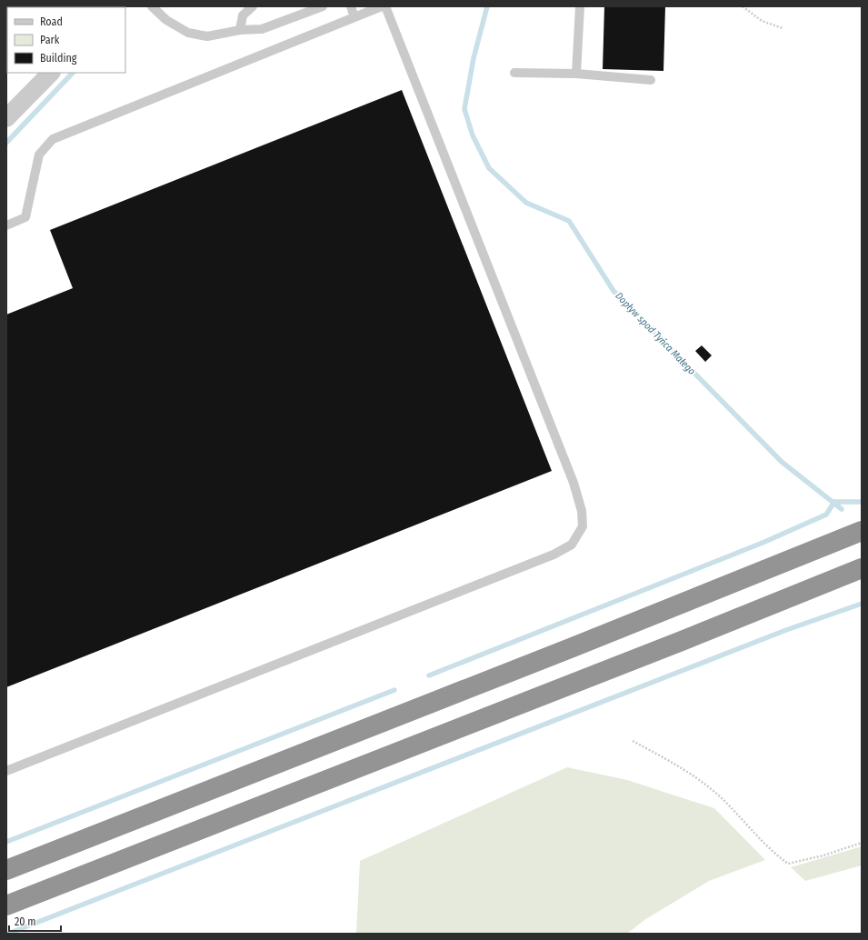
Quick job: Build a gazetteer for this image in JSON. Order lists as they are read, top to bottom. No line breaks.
{"water":["Dopływ spod Tyńca Małego"],"legend":["Road","Park","Building"],"scale_bar":"20 m"}
